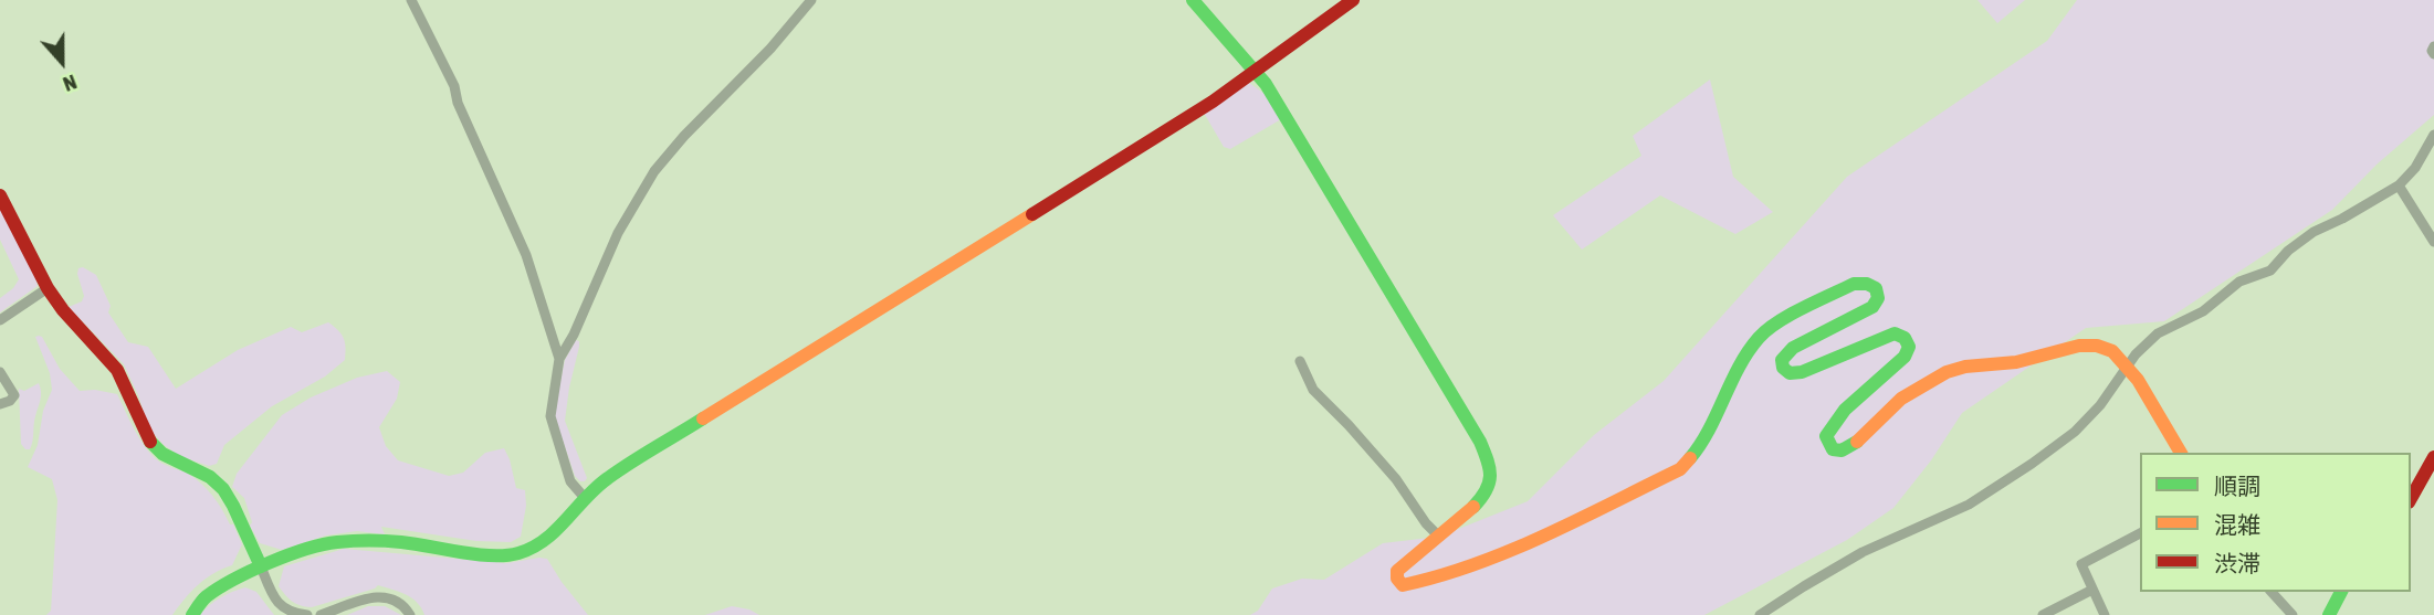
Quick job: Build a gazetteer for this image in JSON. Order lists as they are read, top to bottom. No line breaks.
{"legend":["順調","混雑","渋滞"],"north":"bottom"}
